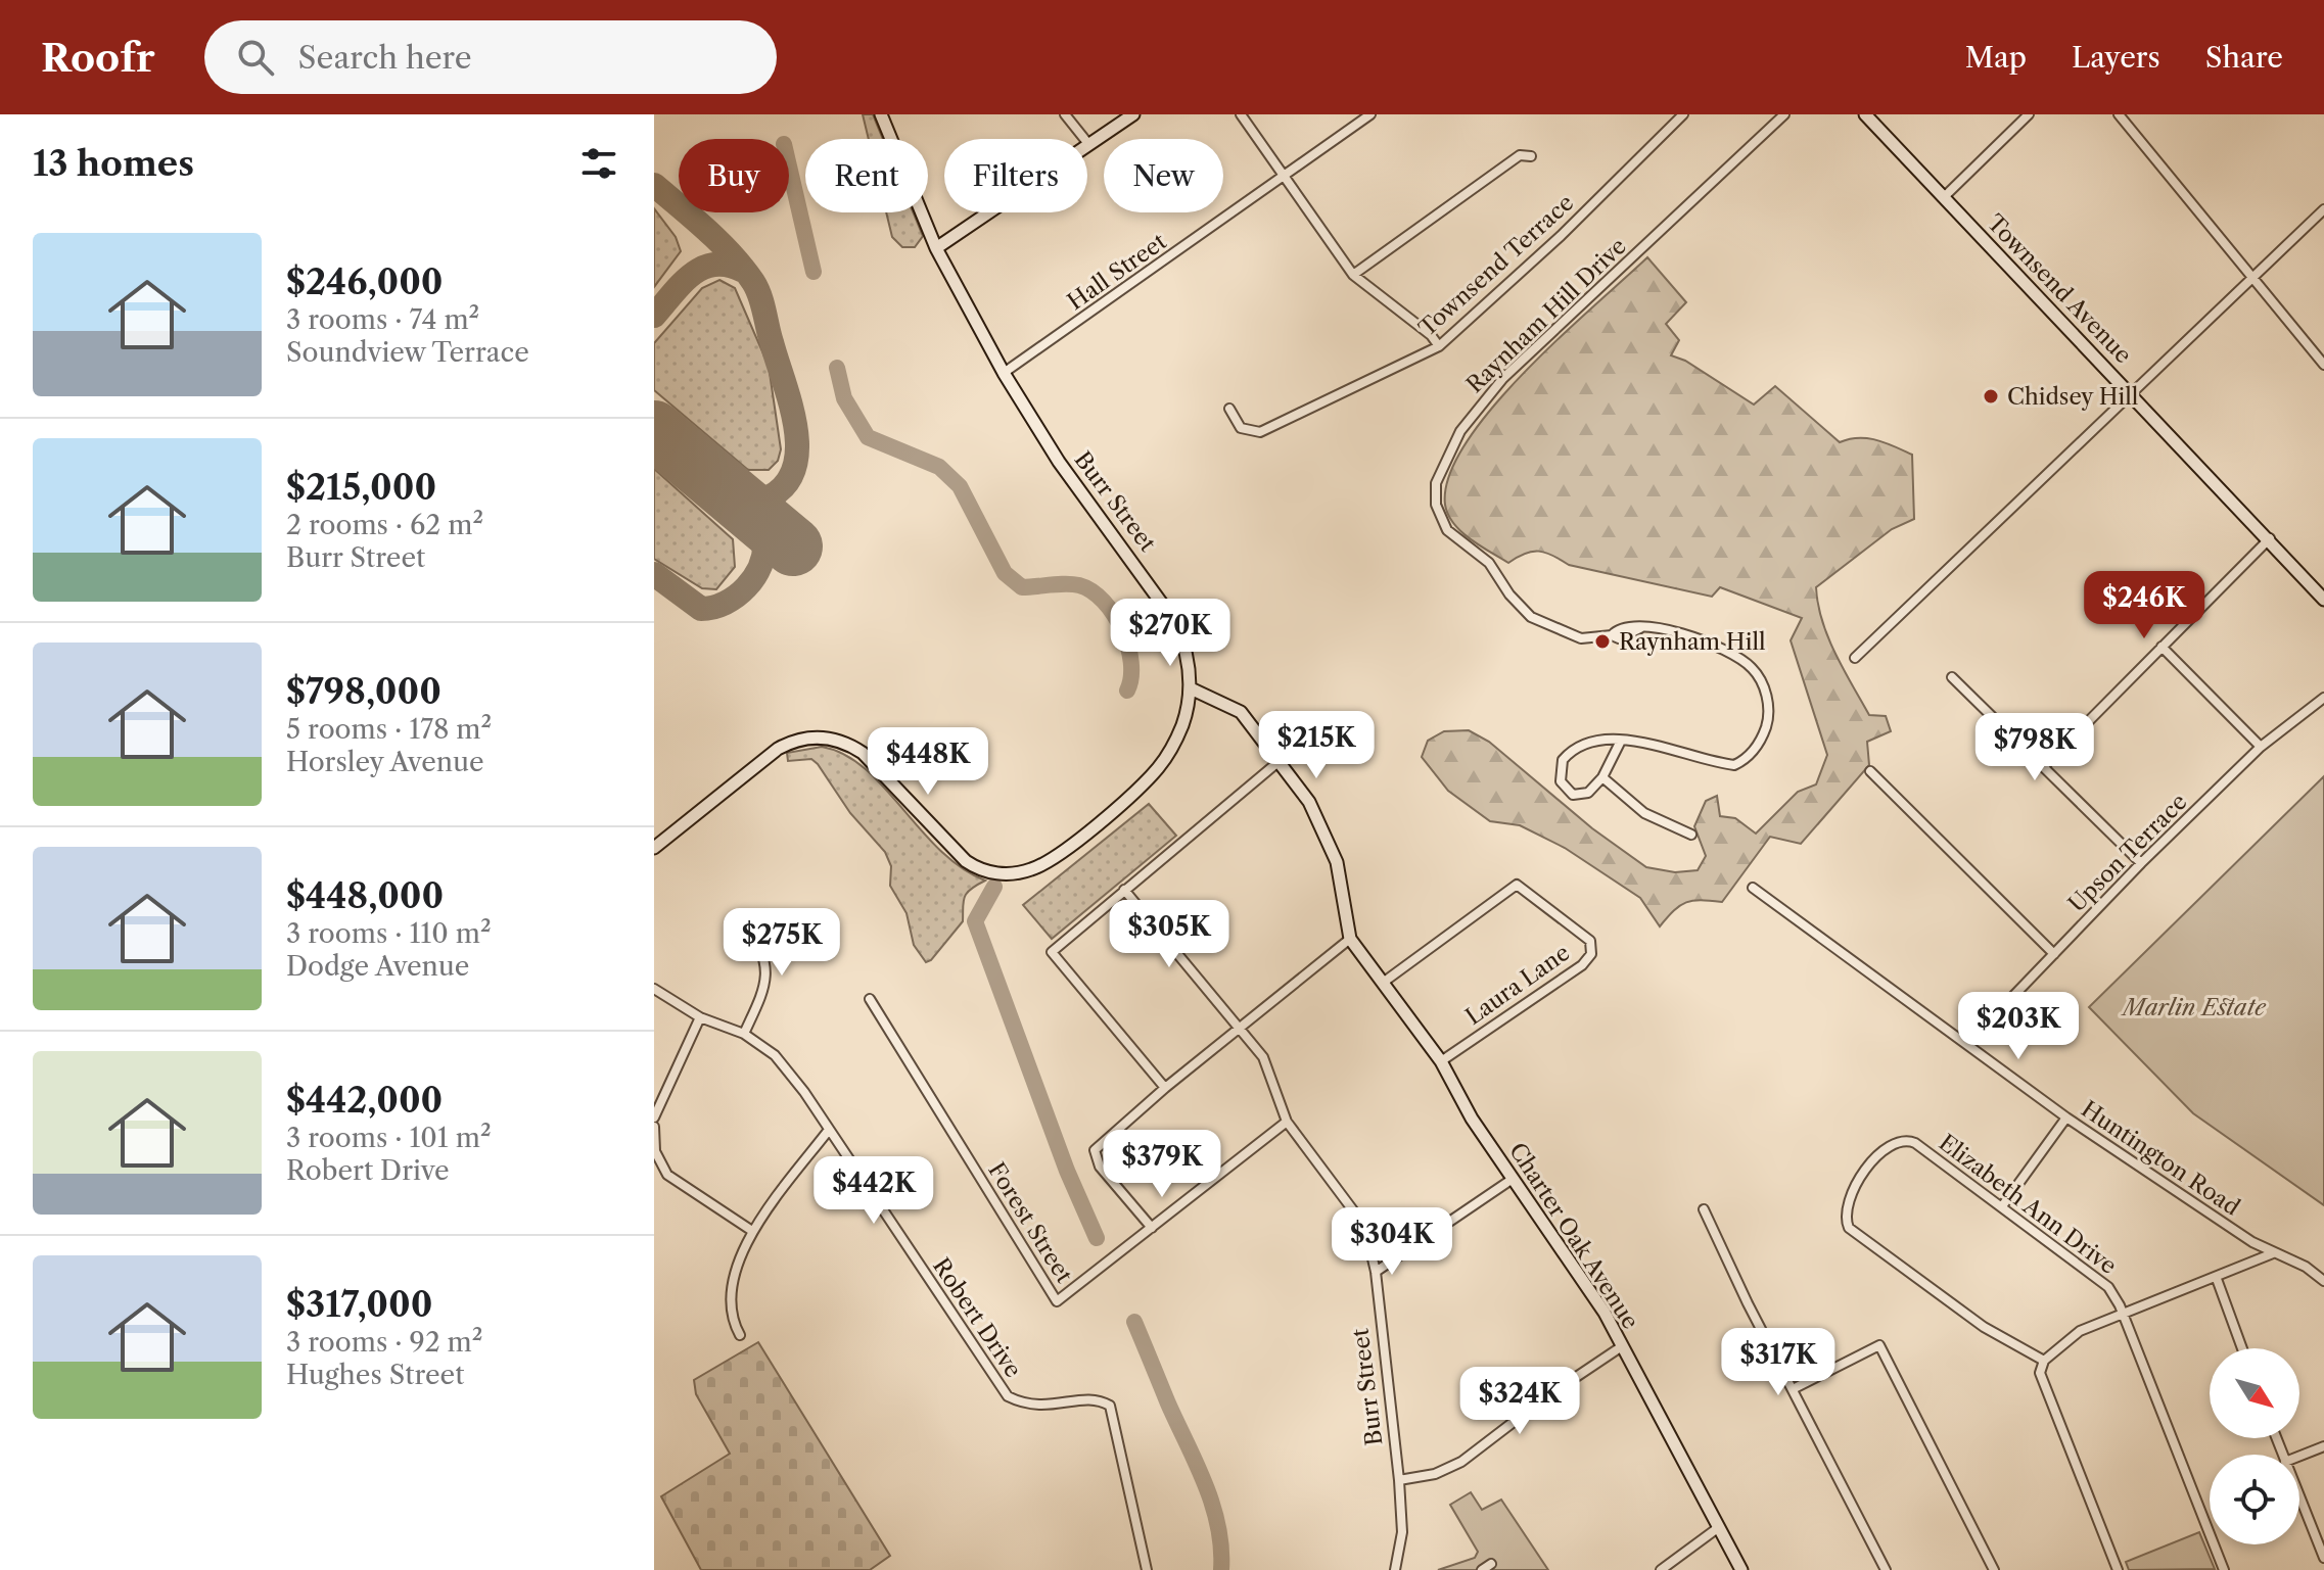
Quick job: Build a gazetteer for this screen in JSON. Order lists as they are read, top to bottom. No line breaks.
{"streets":{"main road":["Townsend Avenue","Burr Street","Charter Oak Avenue"],"street":["Townsend Terrace","Hall Street","Raynham Hill Drive","Upson Terrace","Laura Lane","Huntington Road","Elizabeth Ann Drive","Forest Street","Robert Drive"]},"crossings":[["Hall Street","Burr Street"],["Burr Street","Forest Street"],["Upson Terrace","Huntington Road"],["Laura Lane","Charter Oak Avenue"]],"parks":["Marlin Estate"],"places":["Chidsey Hill","Raynham Hill"],"north":"bottom right","page":{"header":"Roofr","search":"Search here","nav":["Map","Layers","Share"],"heading":"13 homes","chip":["Buy","Rent","Filters","New"],"list":[{"name":"$246,000","note":"3 rooms · 74 m² · Soundview Terrace"},{"name":"$215,000","note":"2 rooms · 62 m² · Burr Street"},{"name":"$798,000","note":"5 rooms · 178 m² · Horsley Avenue"},{"name":"$448,000","note":"3 rooms · 110 m² · Dodge Avenue"},{"name":"$442,000","note":"3 rooms · 101 m² · Robert Drive"},{"name":"$317,000","note":"3 rooms · 92 m² · Hughes Street"}],"price":["$246K","$270K","$215K","$798K","$448K","$305K","$275K","$203K","$379K","$442K","$304K","$317K","$324K"]}}
